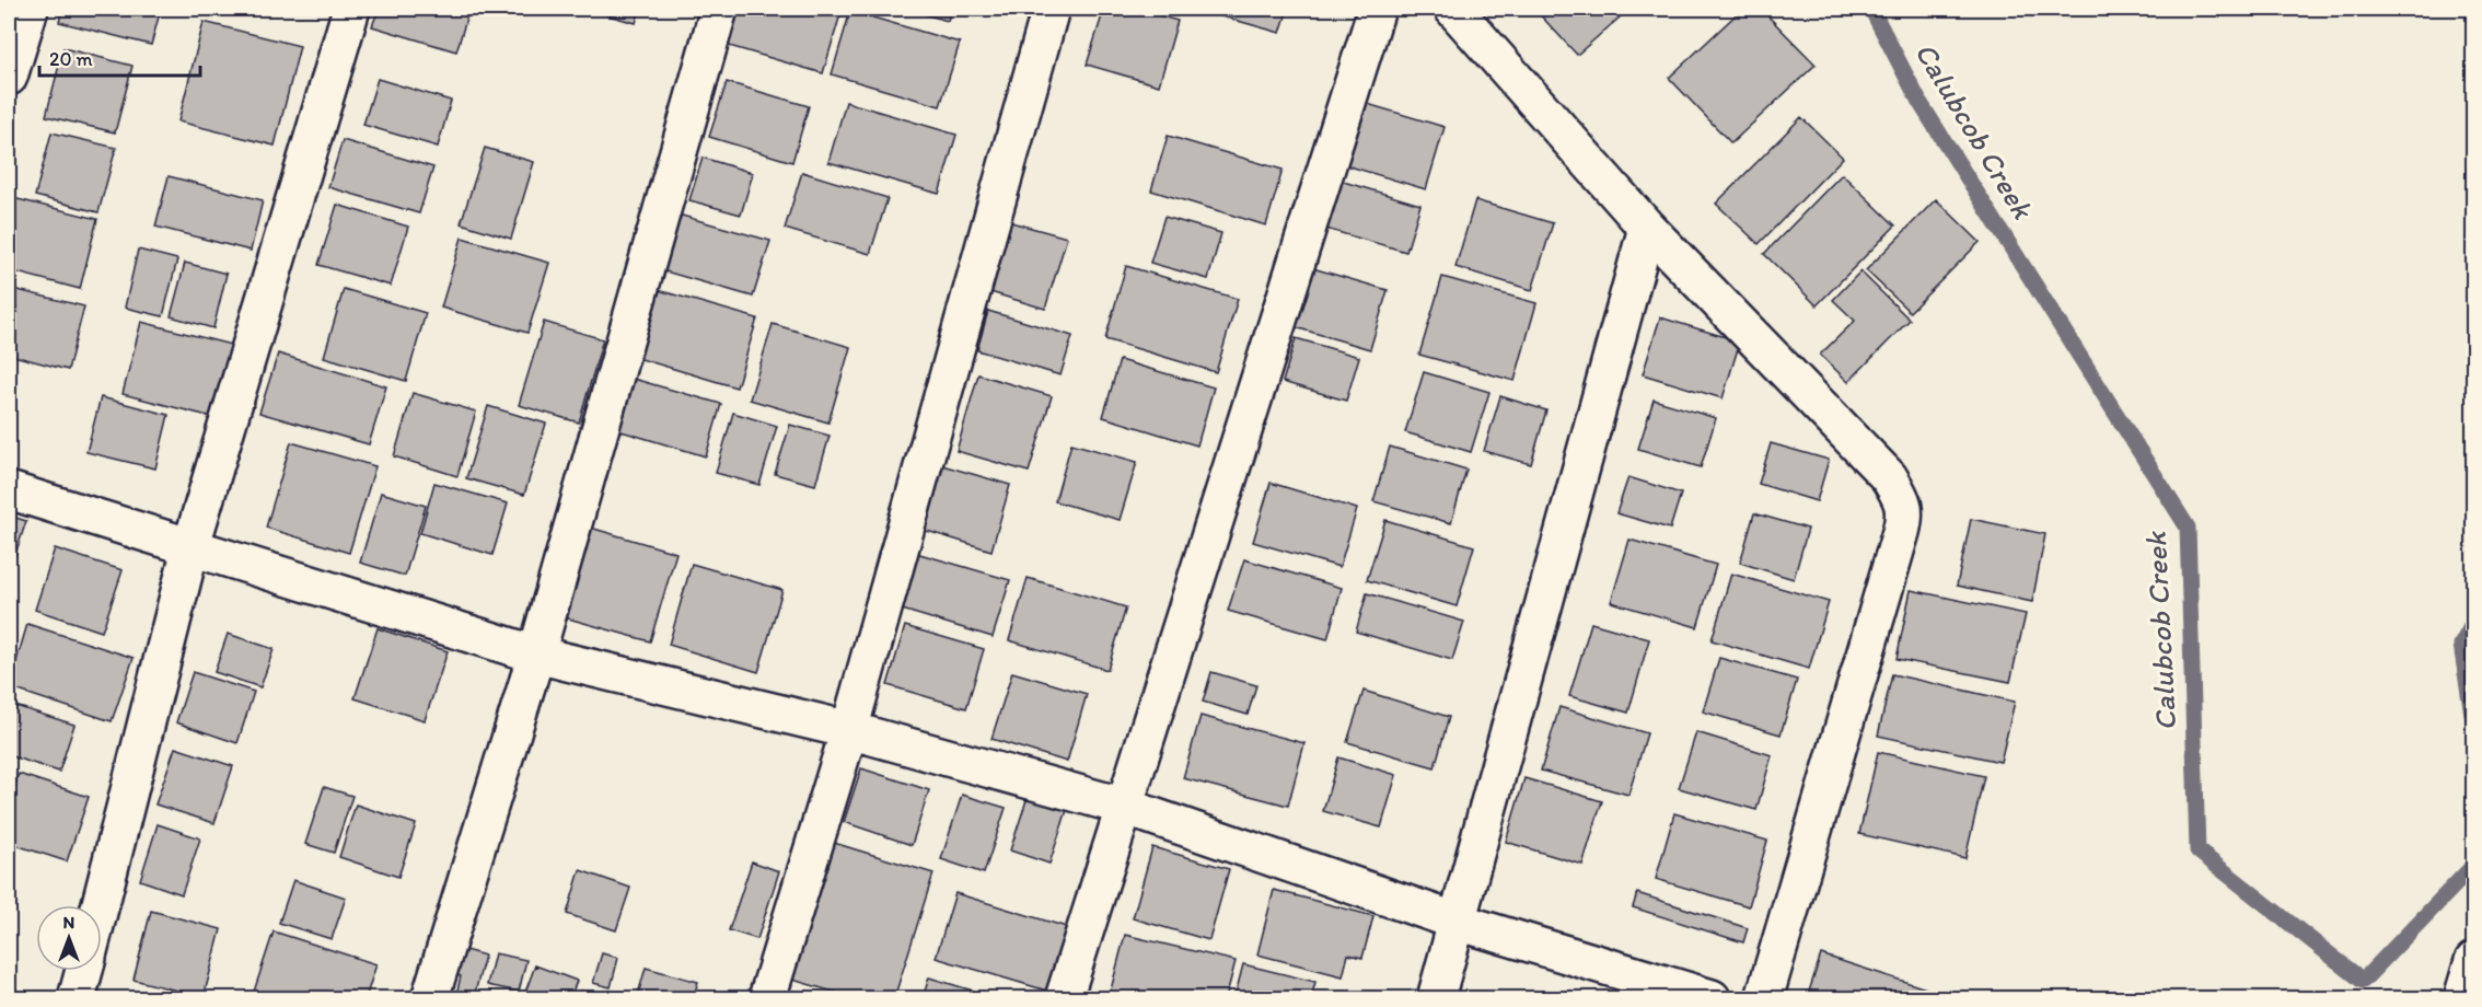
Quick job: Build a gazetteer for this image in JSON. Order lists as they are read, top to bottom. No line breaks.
{"water":["Calubcob Creek"],"scale_bar":"20 m","north":"top"}
